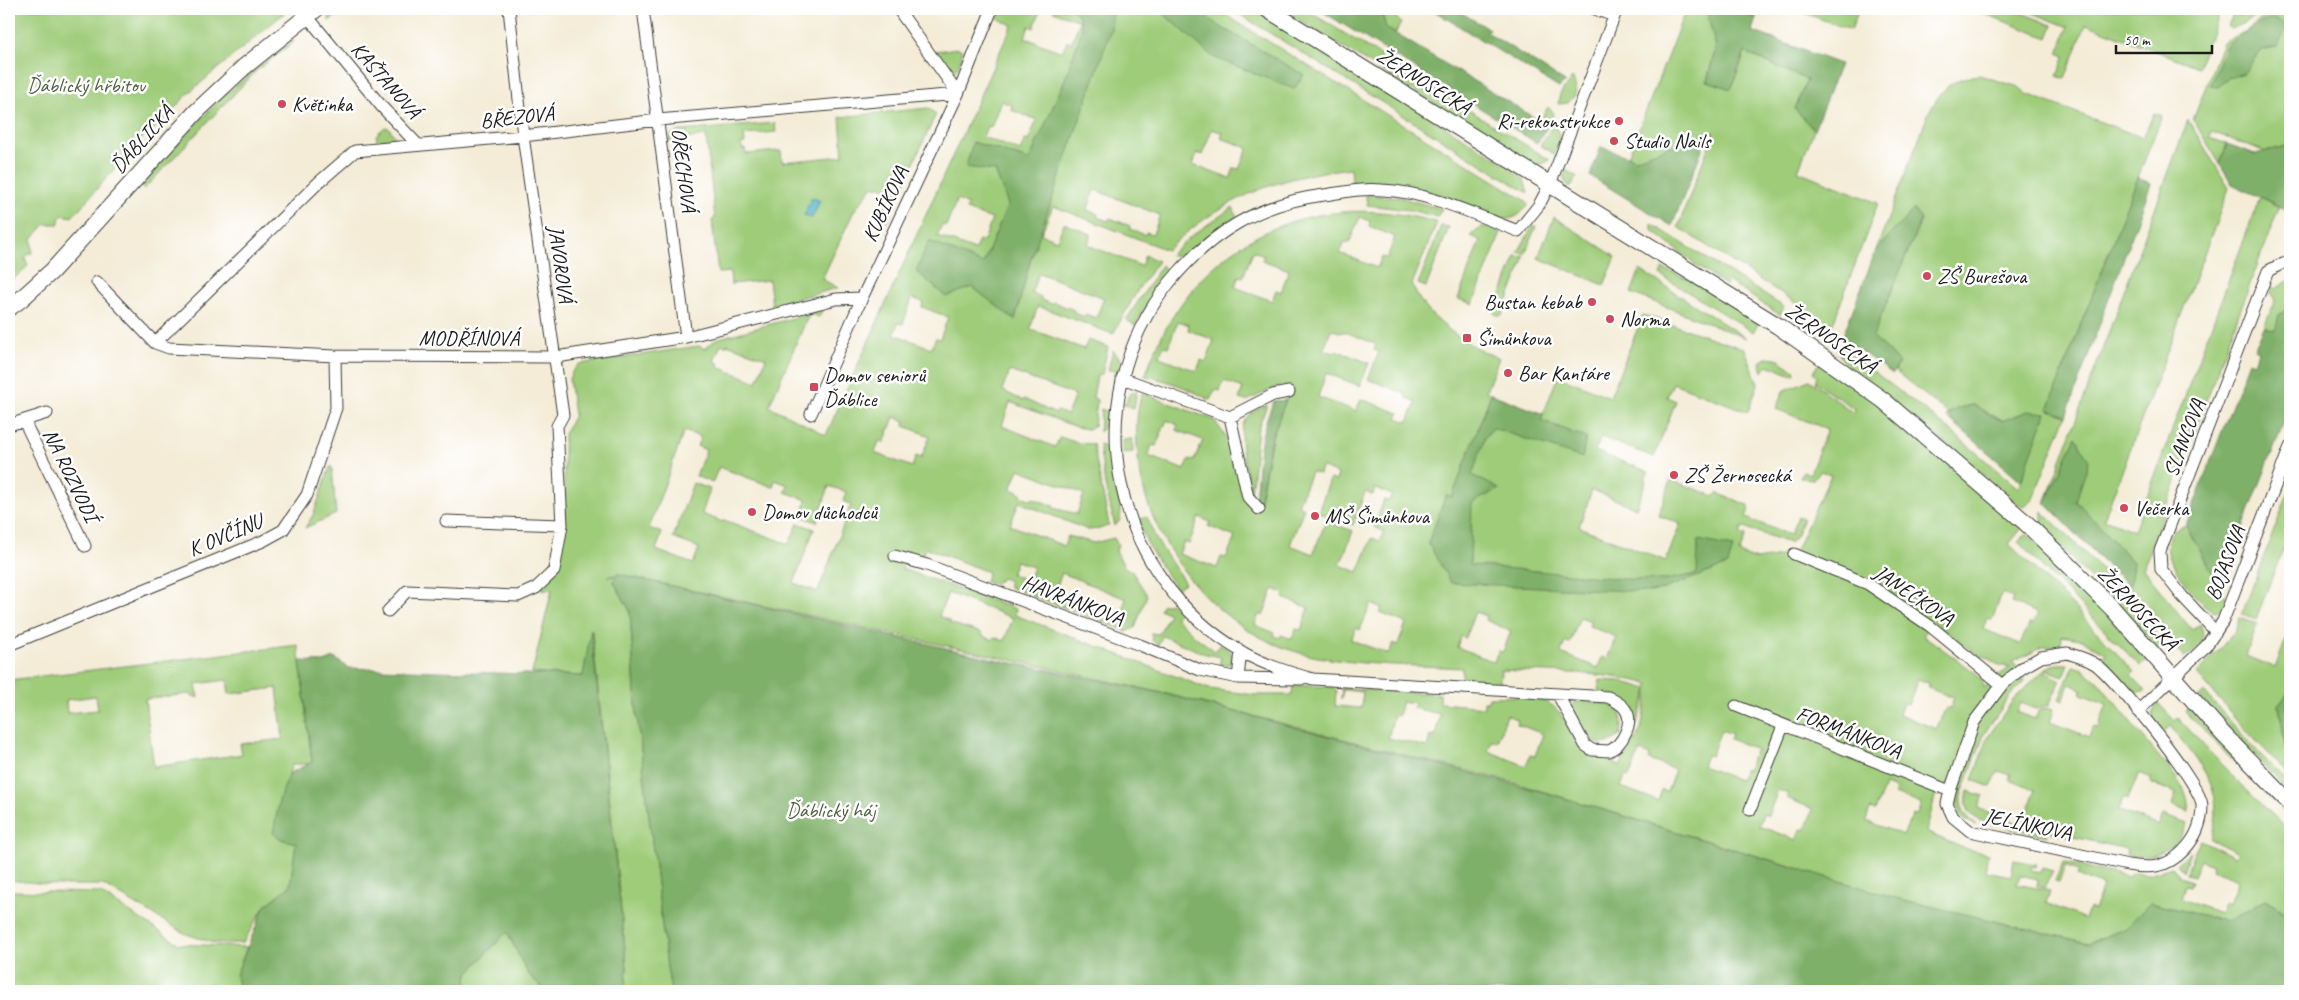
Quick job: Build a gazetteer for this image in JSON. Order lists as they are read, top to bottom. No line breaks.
{"streets":{"street":["KAŠTANOVÁ","ŽERNOSECKÁ","BŘEZOVÁ","ĎÁBLICKÁ","OŘECHOVÁ","KUBÍKOVA","JAVOROVÁ","MODŘÍNOVÁ","SLANCOVA","NA ROZVODÍ","K OVČÍNU","BOJASOVA","JANEČKOVA","HAVRÁNKOVA","FORMÁNKOVA","JELÍNKOVA"]},"crossings":[["KAŠTANOVÁ","BŘEZOVÁ"],["KAŠTANOVÁ","ĎÁBLICKÁ"],["ŽERNOSECKÁ","BOJASOVA"],["BŘEZOVÁ","OŘECHOVÁ"],["BŘEZOVÁ","KUBÍKOVA"],["BŘEZOVÁ","JAVOROVÁ"],["BŘEZOVÁ","MODŘÍNOVÁ"],["OŘECHOVÁ","MODŘÍNOVÁ"],["KUBÍKOVA","MODŘÍNOVÁ"],["JAVOROVÁ","MODŘÍNOVÁ"],["MODŘÍNOVÁ","K OVČÍNU"],["SLANCOVA","BOJASOVA"],["JANEČKOVA","JELÍNKOVA"],["FORMÁNKOVA","JELÍNKOVA"]],"parks":["Ďáblický hřbitov","Ďáblický háj"],"places":{"other":["Květinka","Ri-rekonstrukce","Studio Nails","ZŠ Burešova","Bustan kebab","Norma","Bar Kantáre","ZŠ Žernosecká","Večerka","Domov důchodců","MŠ Šimůnkova"],"transit":["Šimůnkova","Domov seniorů Ďáblice"]},"scale_bar":"50 m"}
